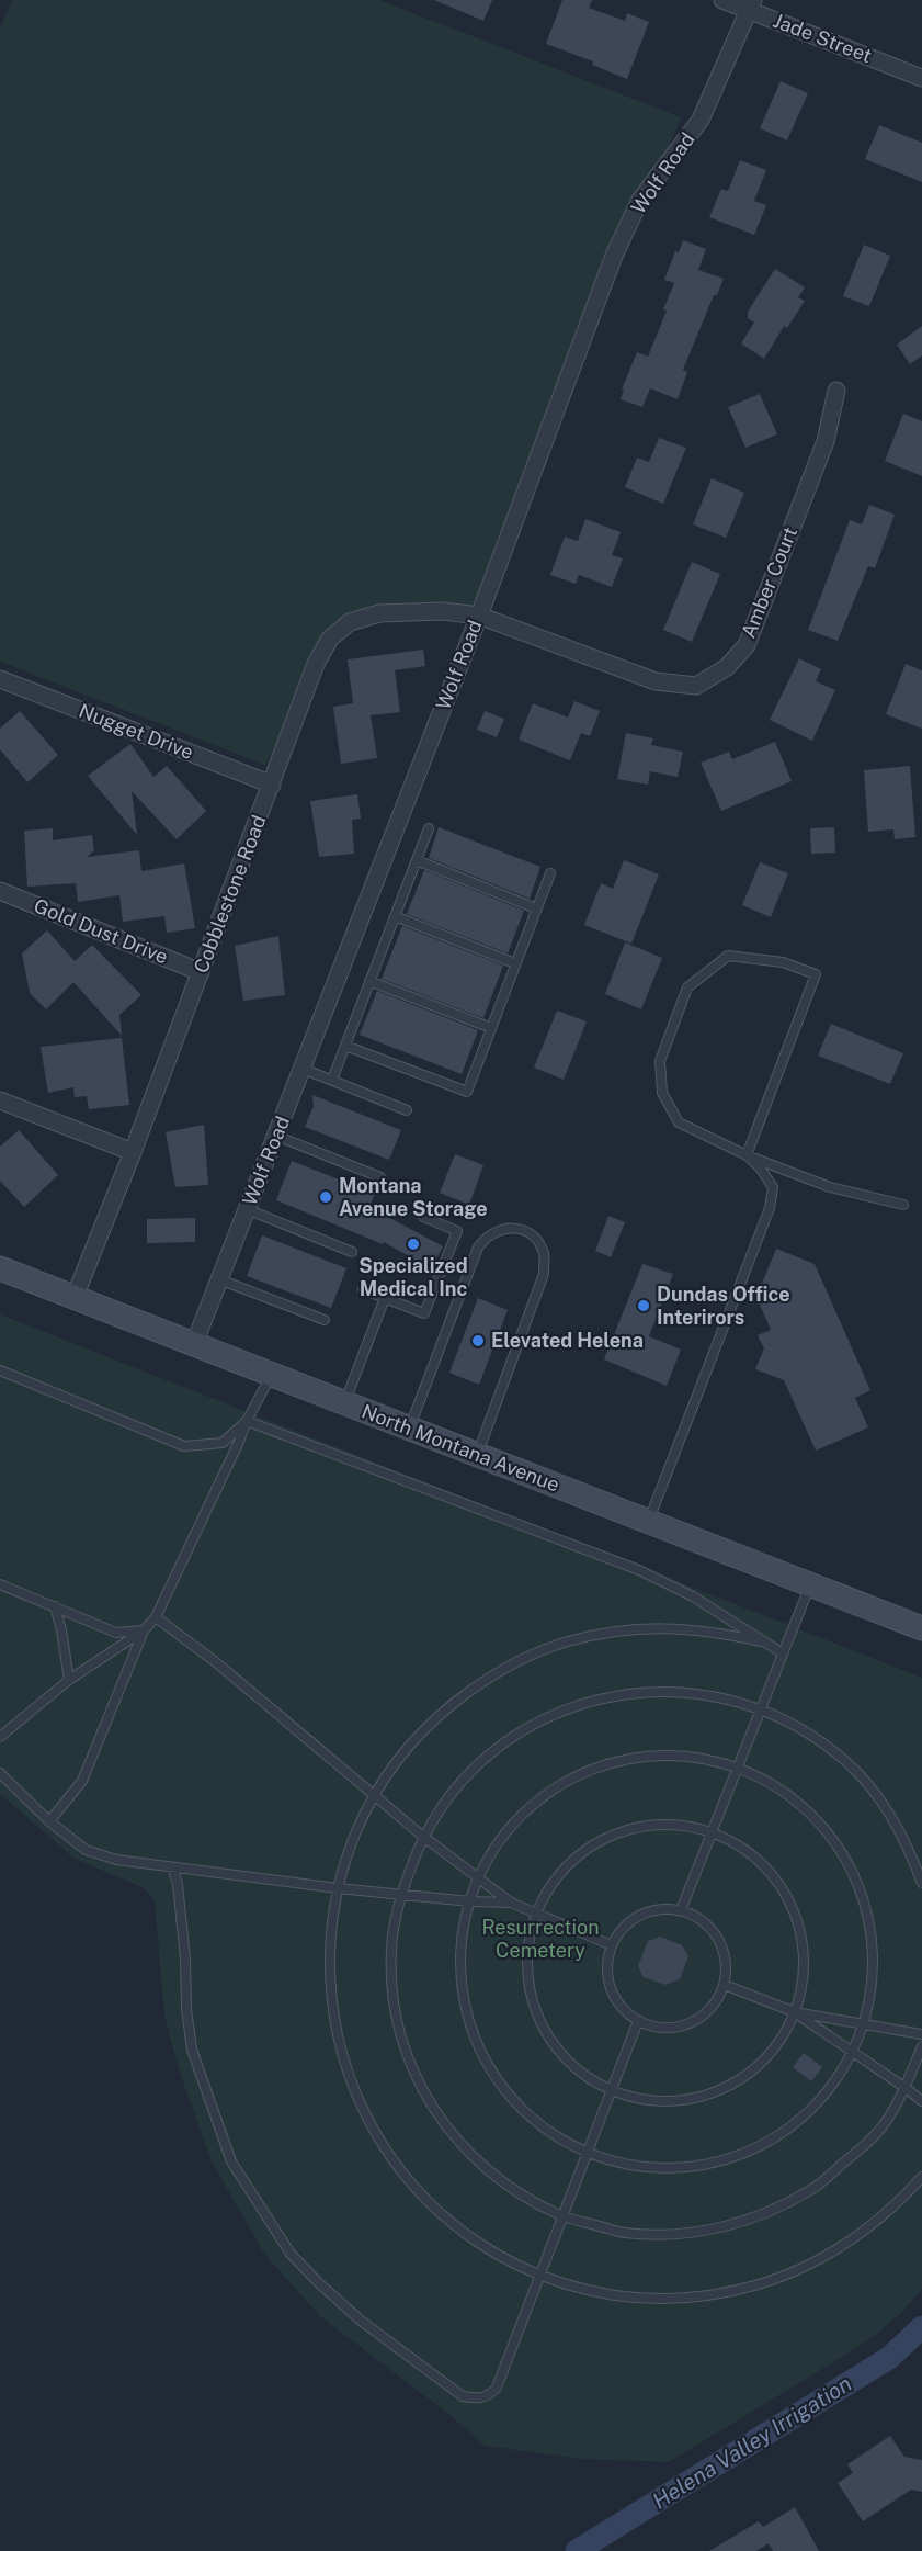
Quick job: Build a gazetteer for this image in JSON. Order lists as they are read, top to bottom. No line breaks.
{"streets":{"main road":["North Montana Avenue"],"street":["Jade Street","Wolf Road","Amber Court","Nugget Drive","Cobblestone Road","Gold Dust Drive"]},"crossings":[["Jade Street","Wolf Road"],["Wolf Road","Amber Court"],["Wolf Road","Cobblestone Road"],["Wolf Road","North Montana Avenue"],["Amber Court","Cobblestone Road"],["Nugget Drive","Cobblestone Road"],["Cobblestone Road","Gold Dust Drive"],["Cobblestone Road","North Montana Avenue"]],"water":["Helena Valley Irrigation"],"parks":["Resurrection Cemetery"],"places":["Montana Avenue Storage","Specialized Medical Inc","Dundas Office Interirors","Elevated Helena"]}
